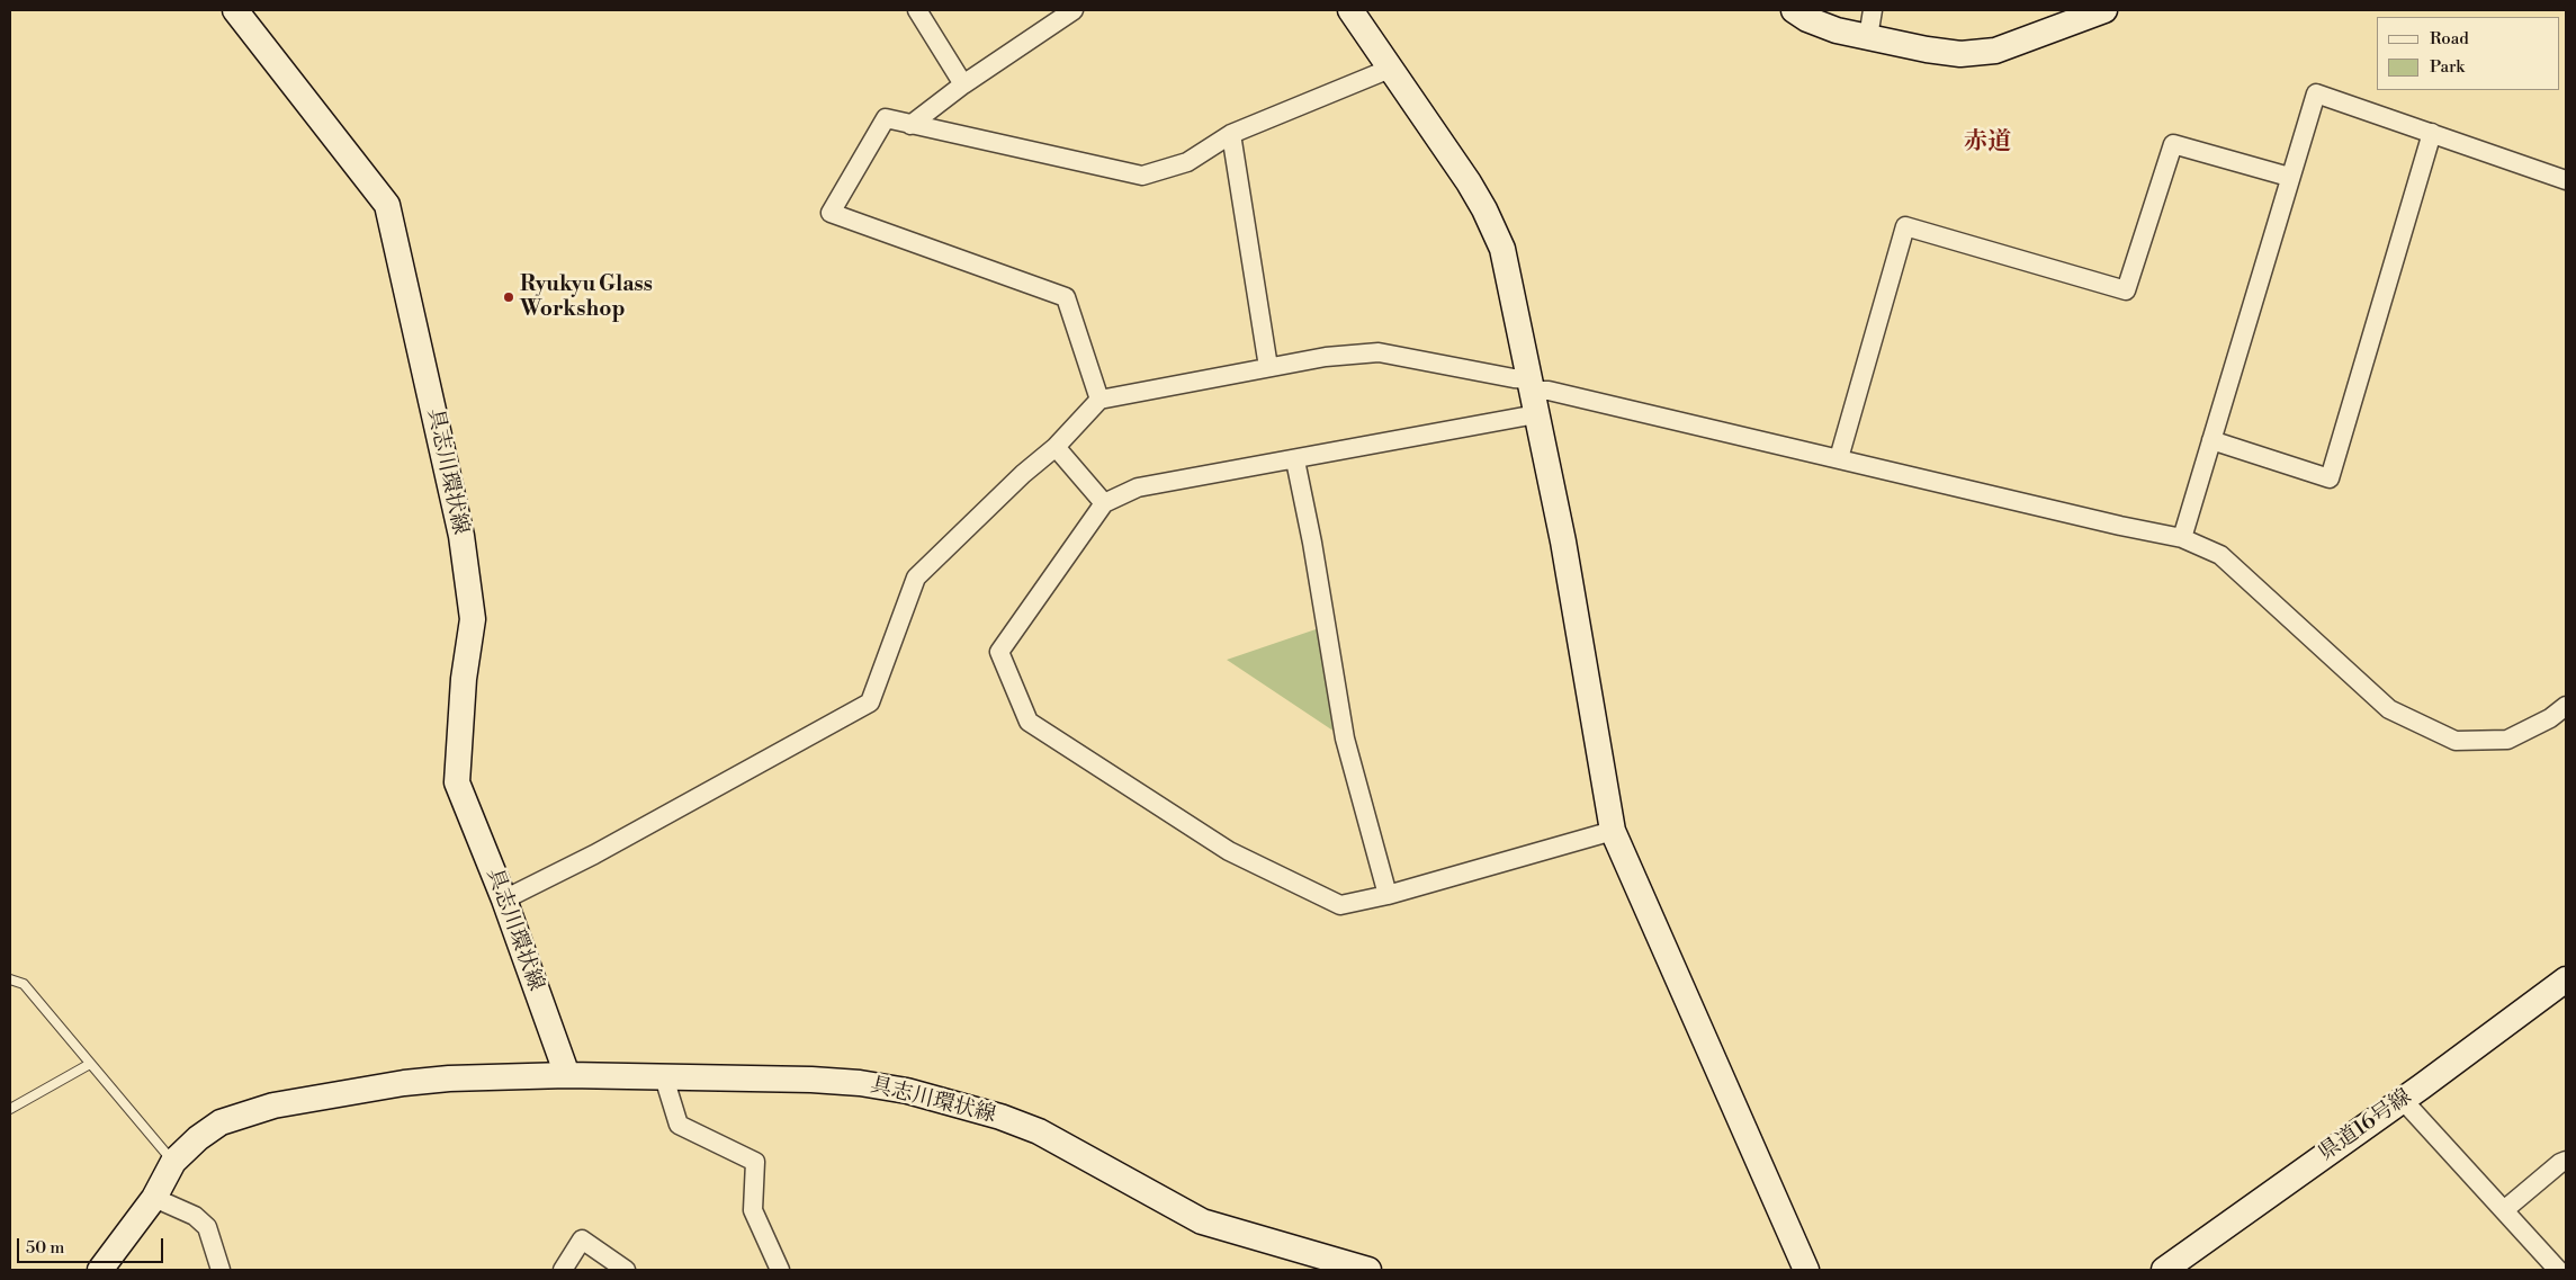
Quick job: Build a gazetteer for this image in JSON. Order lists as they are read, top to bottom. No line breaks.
{"streets":{"main road":["具志川環状線","県道16号線"]},"districts":["赤道"],"places":["Ryukyu Glass Workshop"],"legend":["Road","Park"],"scale_bar":"50 m"}
